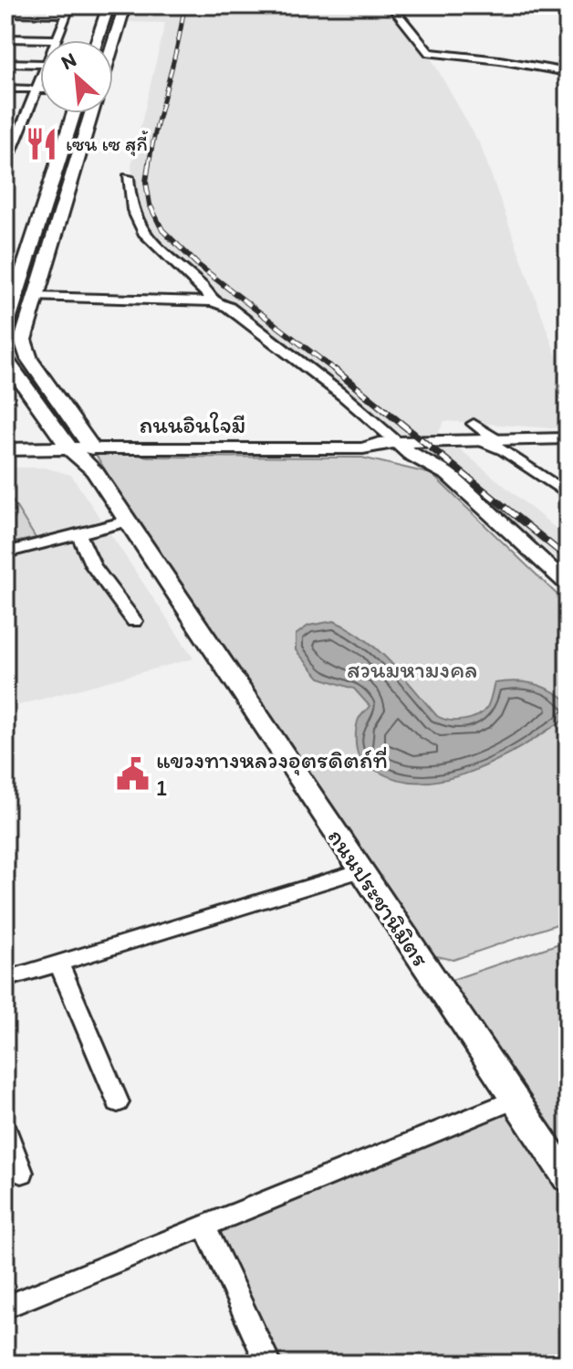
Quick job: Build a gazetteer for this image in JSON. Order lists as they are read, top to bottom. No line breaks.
{"streets":{"main road":["ถนนอินใจมี","ถนนประชานิมิตร"]},"crossings":[["ถนนอินใจมี","ถนนประชานิมิตร"]],"parks":["สวนมหามงคล"],"places":{"restaurant":["เซน เซ สุกี้"],"public building":["แขวงทางหลวงอุตรดิตถ์ที่ 1"]},"north":"top left"}
